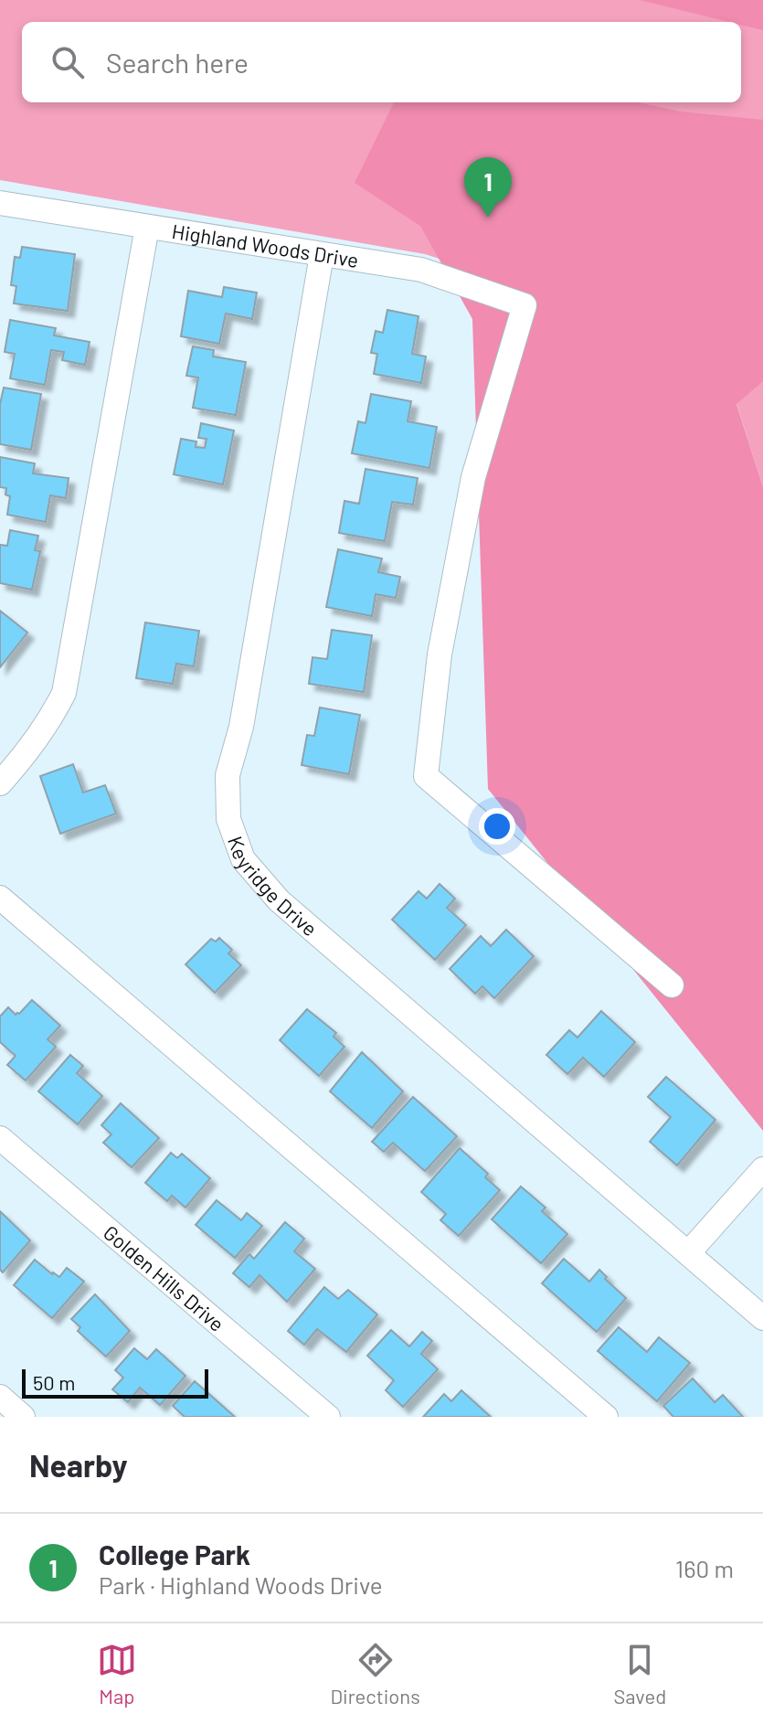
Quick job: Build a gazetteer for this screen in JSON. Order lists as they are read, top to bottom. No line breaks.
{"streets":{"street":["Highland Woods Drive","Keyridge Drive","Golden Hills Drive"]},"crossings":[["Highland Woods Drive","Keyridge Drive"]],"scale_bar":"50 m","page":{"search":"Search here","pins":"1","scale":"50 m","heading":"Nearby","list":[{"mark":"1","name":"College Park","note":"Park · Highland Woods Drive","value":"160 m"}],"nav":["Map","Directions","Saved"]}}
